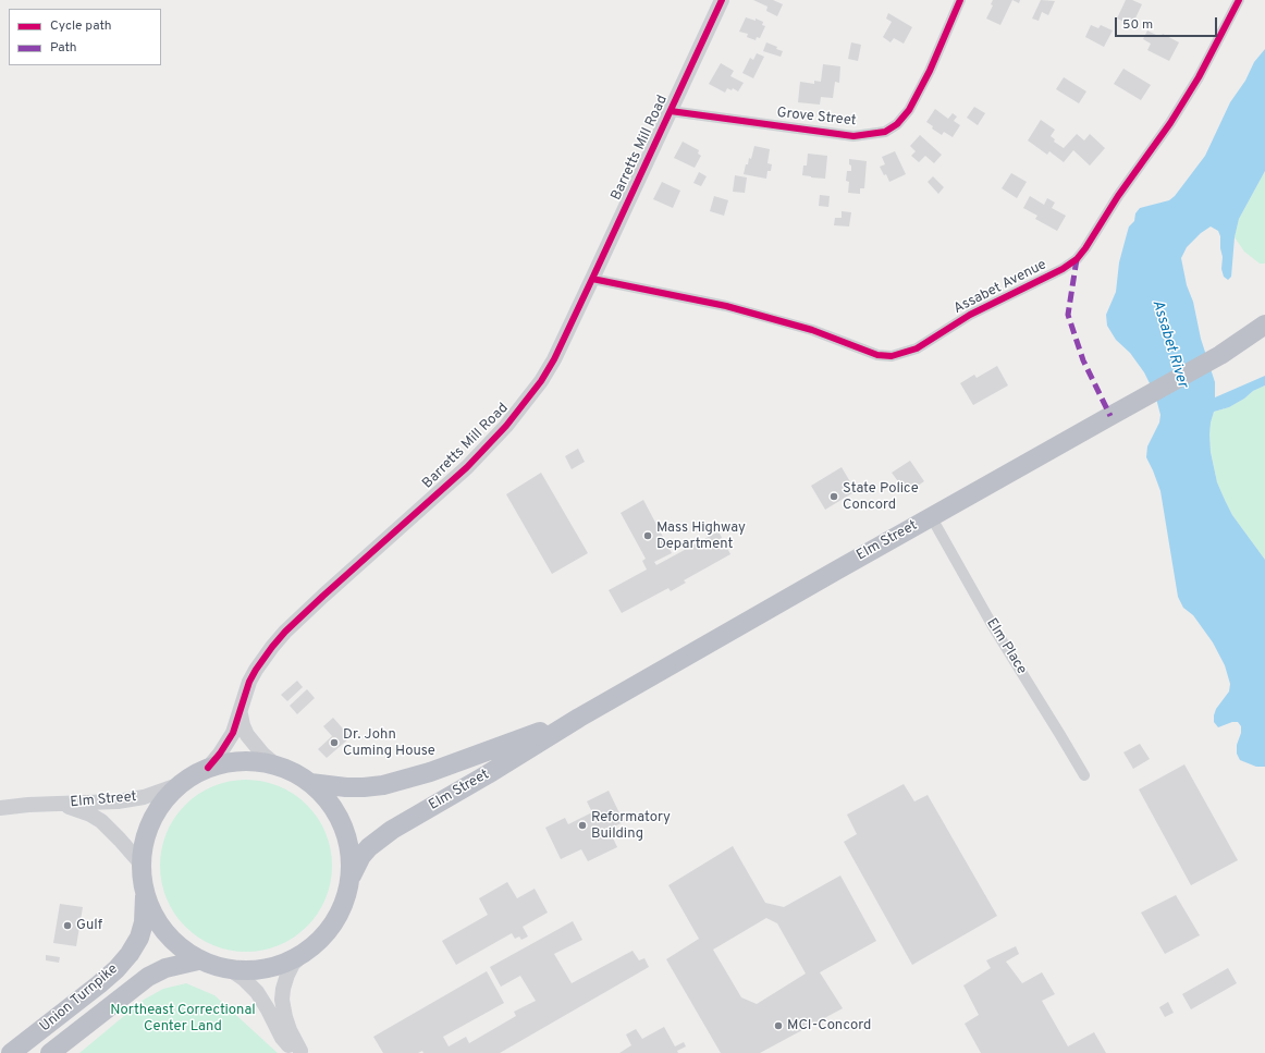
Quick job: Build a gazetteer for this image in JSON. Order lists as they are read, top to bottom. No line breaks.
{"streets":{"highway":["Elm Street","Union Turnpike"],"street":["Grove Street","Barretts Mill Road","Assabet Avenue","Elm Place"]},"crossings":[["Grove Street","Barretts Mill Road"],["Barretts Mill Road","Assabet Avenue"],["Elm Street","Elm Place"],["Elm Street","Union Turnpike"]],"water":["Assabet River"],"parks":["Northeast Correctional Center Land"],"places":["State Police Concord","Mass Highway Department","Dr. John Cuming House","Reformatory Building","Gulf","MCI-Concord"],"legend":["Cycle path","Path"],"scale_bar":"50 m"}
